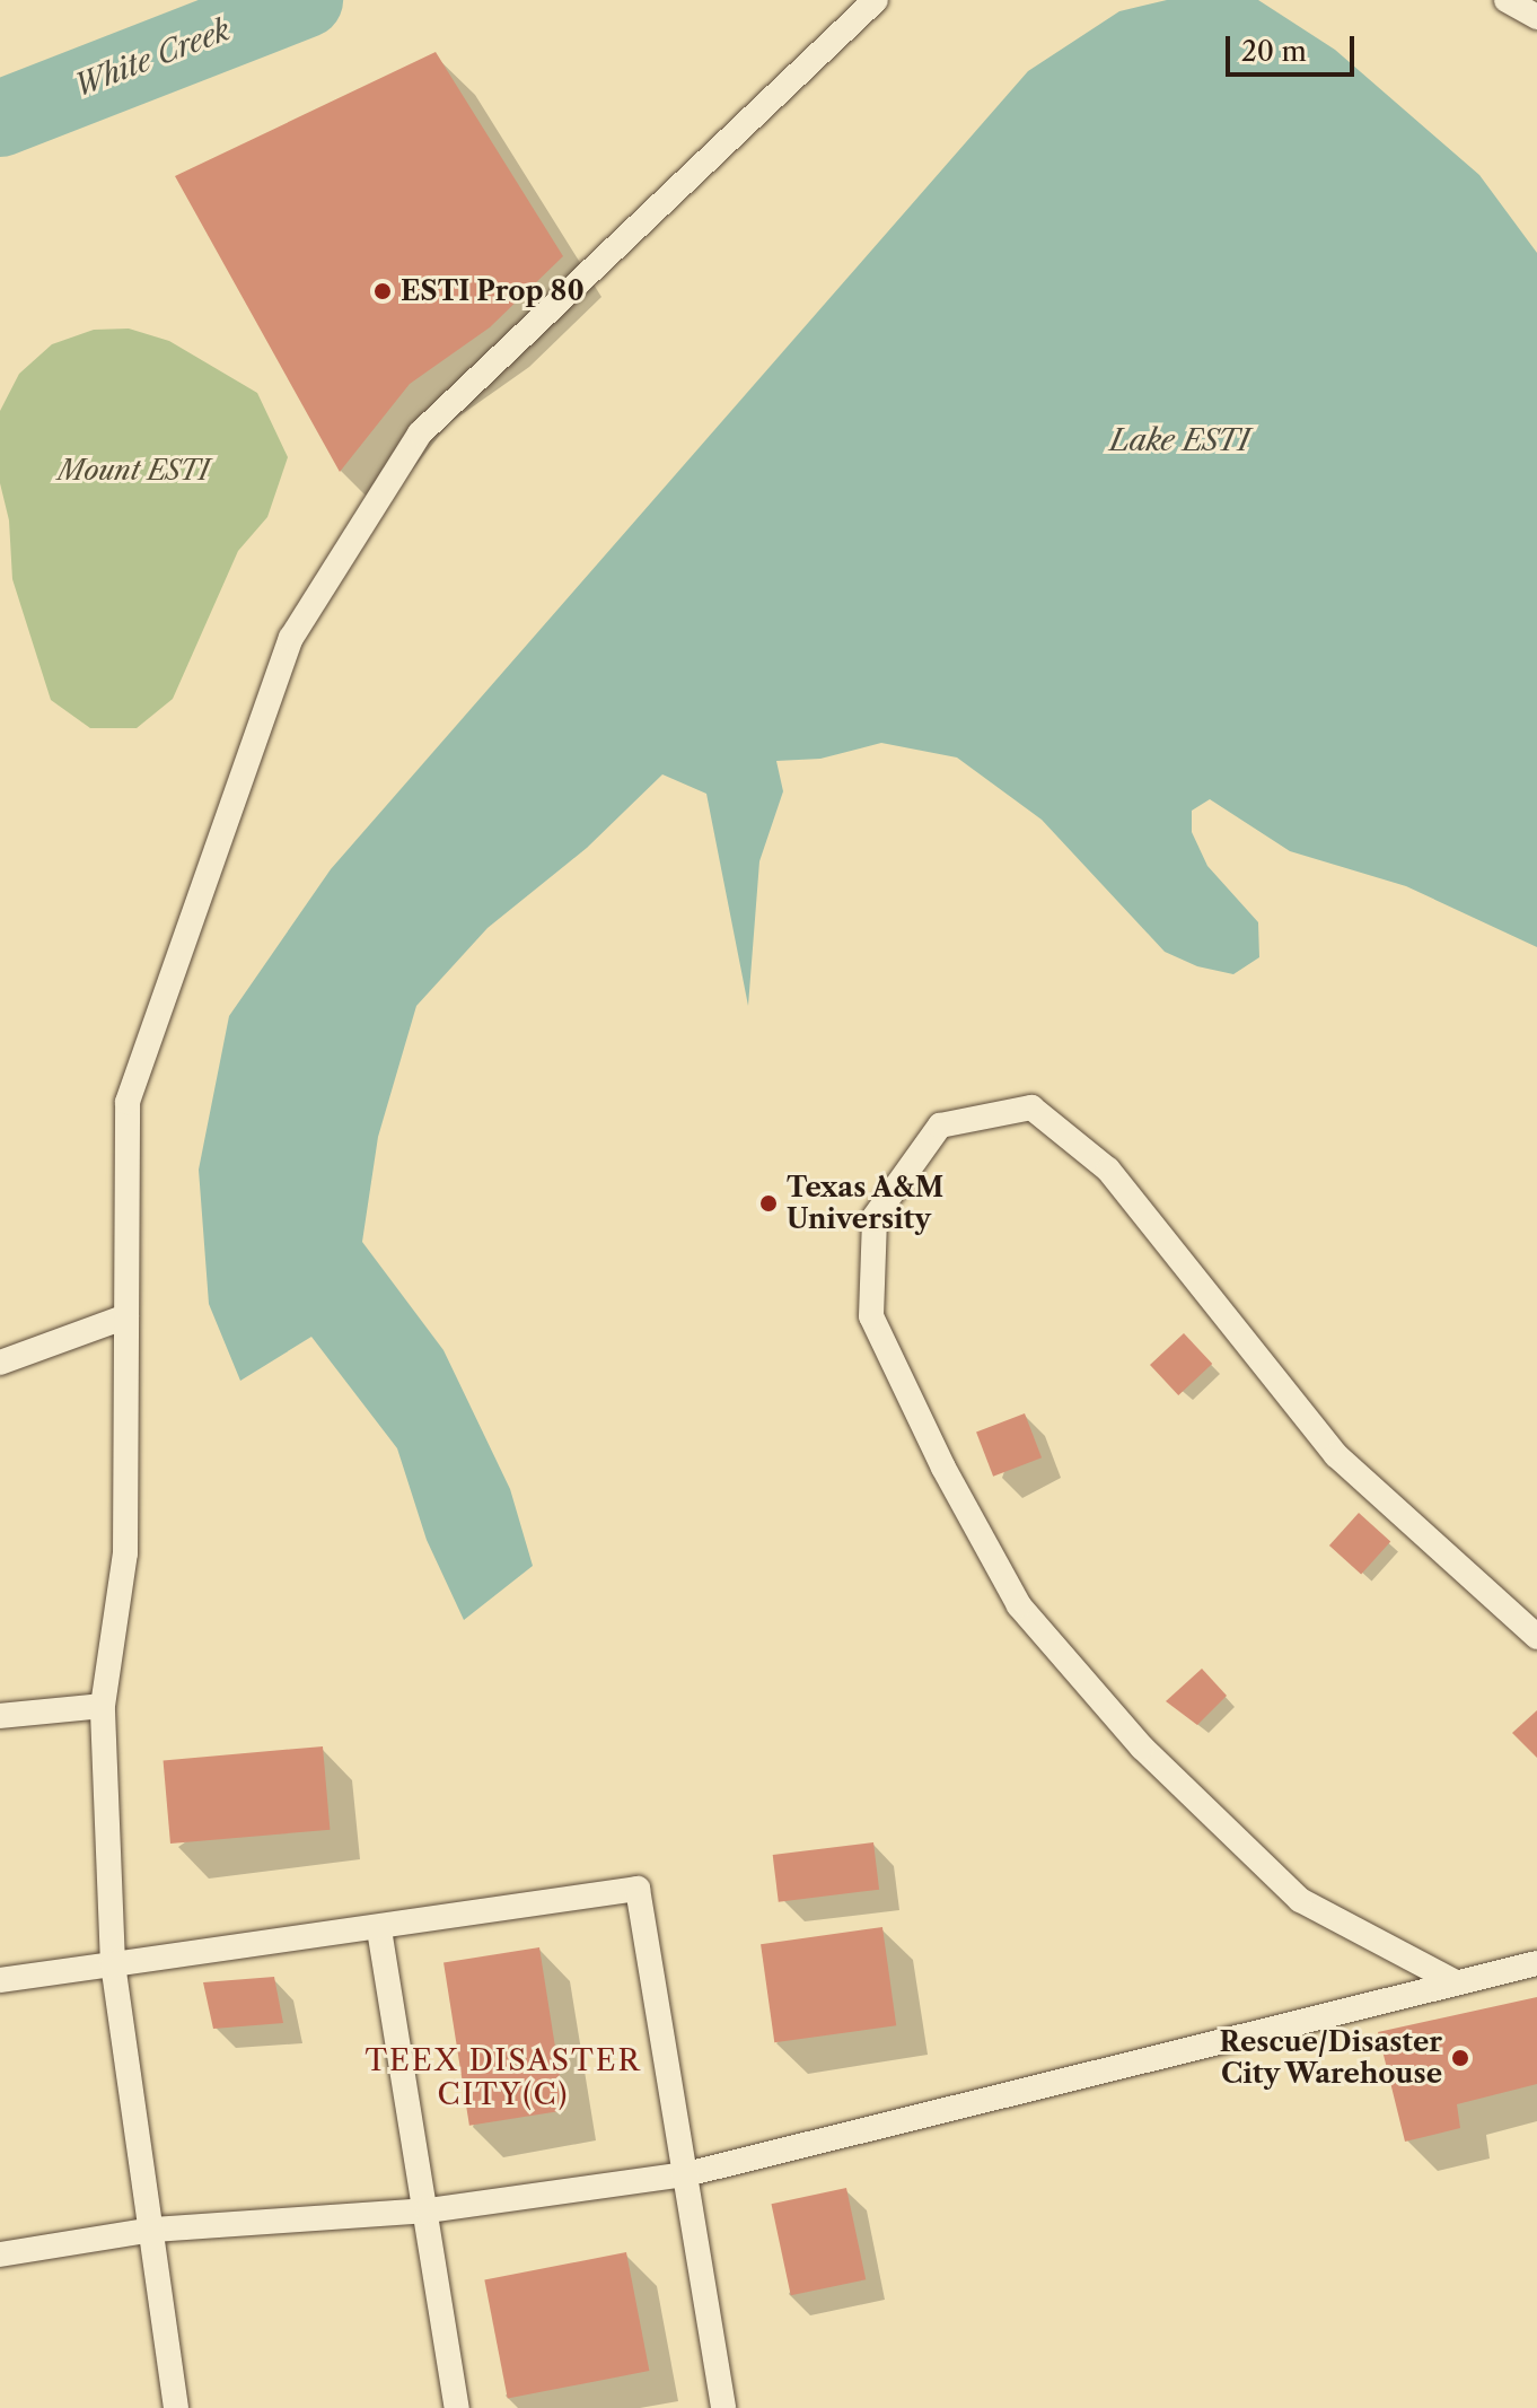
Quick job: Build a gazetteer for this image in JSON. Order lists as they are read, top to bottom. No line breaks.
{"districts":["TEEX DISASTER CITY(C)"],"water":["White Creek","Lake ESTI"],"parks":["Mount ESTI"],"places":["ESTI Prop 80","Texas A&M University","Rescue/Disaster City Warehouse"],"scale_bar":"20 m"}
